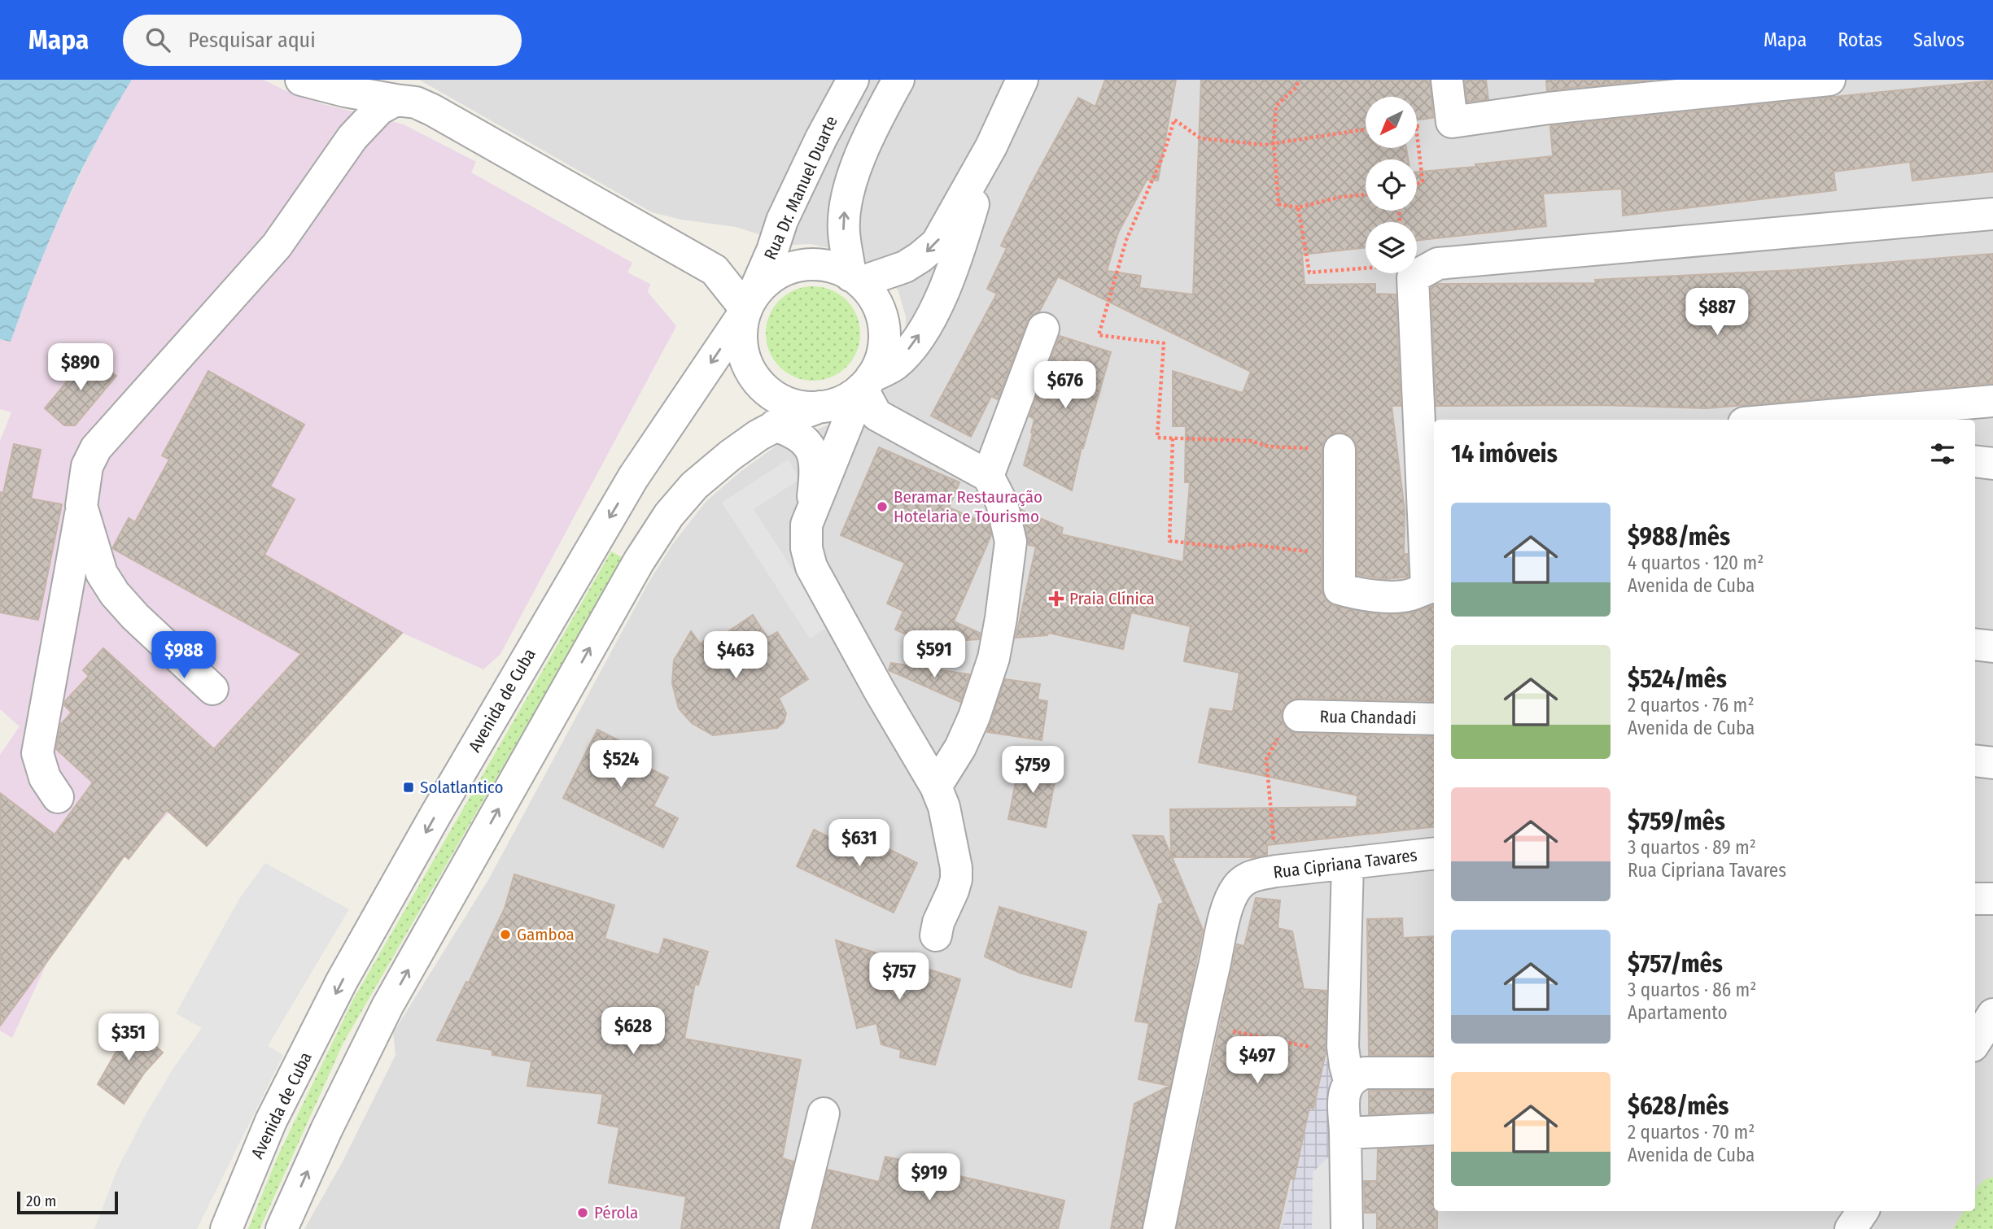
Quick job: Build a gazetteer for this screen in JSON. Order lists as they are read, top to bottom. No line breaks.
{"streets":{"street":["Rua Dr. Manuel Duarte","Avenida de Cuba","Rua Chandadi","Rua Cipriana Tavares"]},"crossings":[["Rua Dr. Manuel Duarte","Avenida de Cuba"]],"places":{"other":["Beramar Restauração Hotelaria e Tourismo","Gamboa","Pérola"],"health":["Praia Clínica"],"transit":["Solatlantico"]},"scale_bar":"20 m","north":"bottom left","page":{"header":"Mapa","search":"Pesquisar aqui","nav":["Mapa","Rotas","Salvos"],"price":["$887","$890","$676","$591","$988","$463","$524","$759","$631","$757","$628","$351","$497","$919"],"heading":"14 imóveis","list":[{"name":"$988/mês","note":"4 quartos · 120 m² · Avenida de Cuba"},{"name":"$524/mês","note":"2 quartos · 76 m² · Avenida de Cuba"},{"name":"$759/mês","note":"3 quartos · 89 m² · Rua Cipriana Tavares"},{"name":"$757/mês","note":"3 quartos · 86 m² · Apartamento"},{"name":"$628/mês","note":"2 quartos · 70 m² · Avenida de Cuba"}],"scale":"20 m"}}
